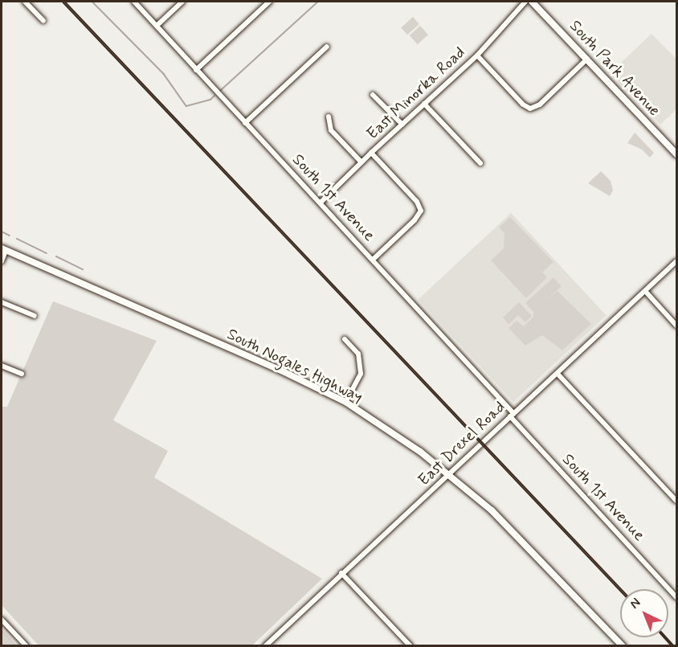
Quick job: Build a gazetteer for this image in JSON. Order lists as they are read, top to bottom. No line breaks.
{"streets":{"main road":["South Park Avenue","South Nogales Highway"],"street":["East Minorka Road","South 1st Avenue","East Drexel Road"]},"crossings":[["East Minorka Road","South 1st Avenue"],["South 1st Avenue","East Drexel Road"],["South Nogales Highway","East Drexel Road"]],"north":"top left"}
